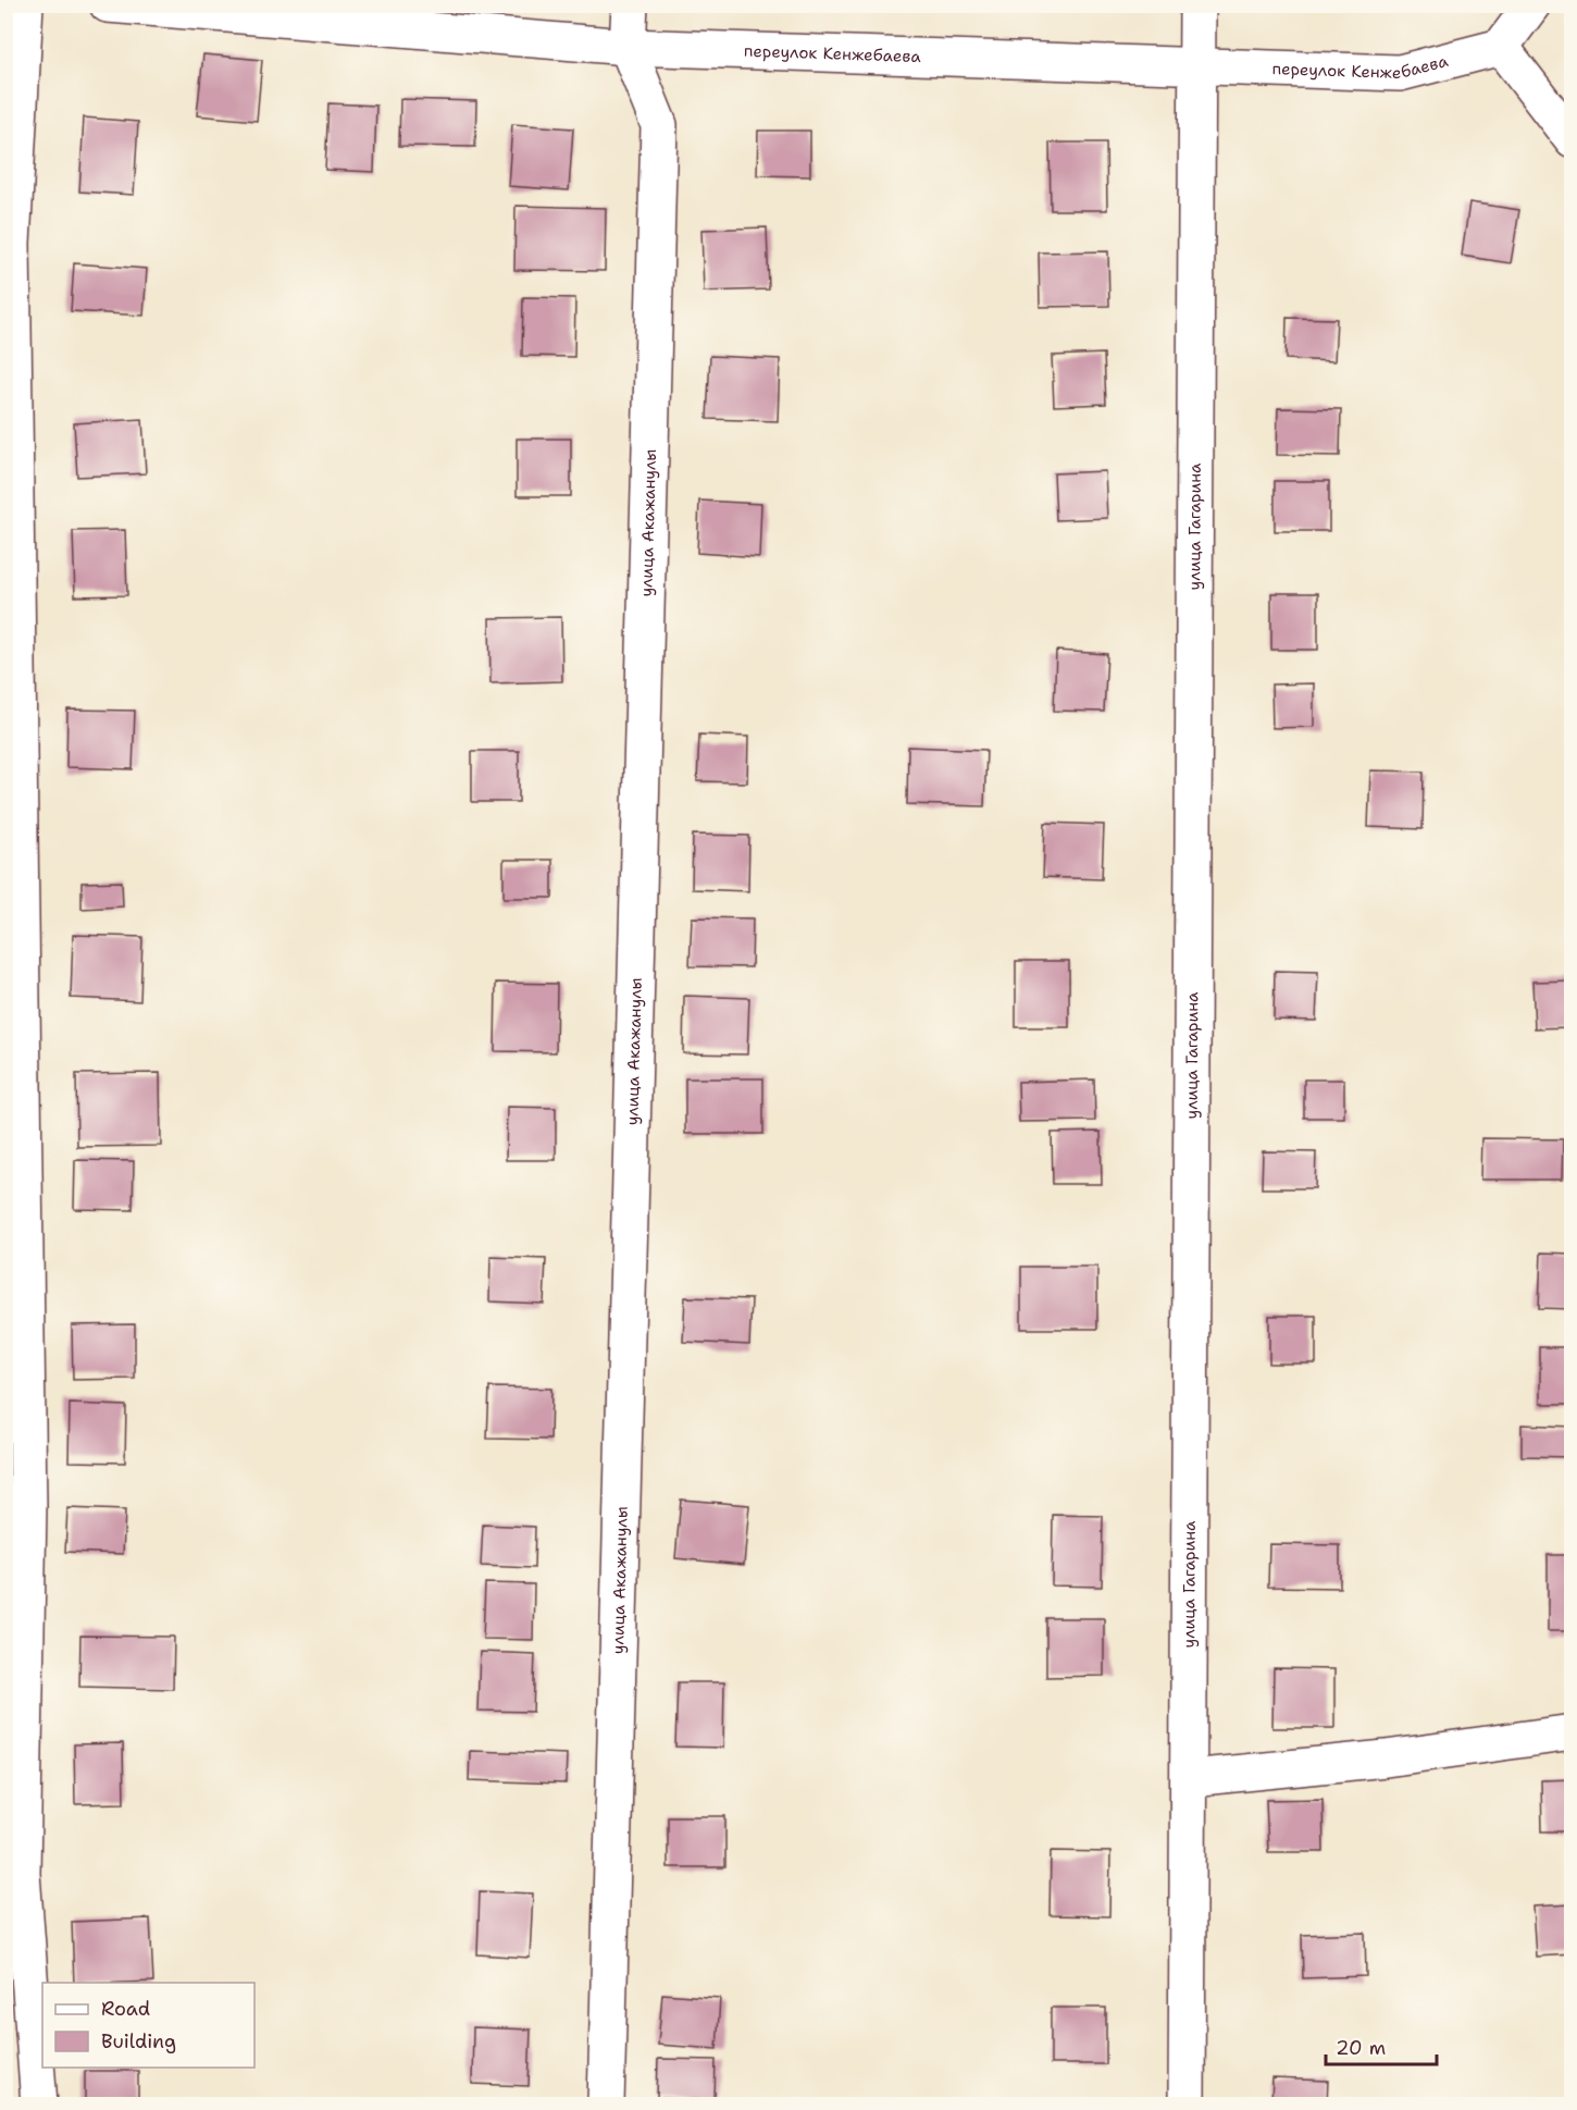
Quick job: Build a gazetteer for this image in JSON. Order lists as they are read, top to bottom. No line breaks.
{"streets":{"street":["переулок Кенжебаева","улица Акажанулы","улица Гагарина"]},"crossings":[["переулок Кенжебаева","улица Акажанулы"],["переулок Кенжебаева","улица Гагарина"]],"legend":["Road","Building"],"scale_bar":"20 m"}
